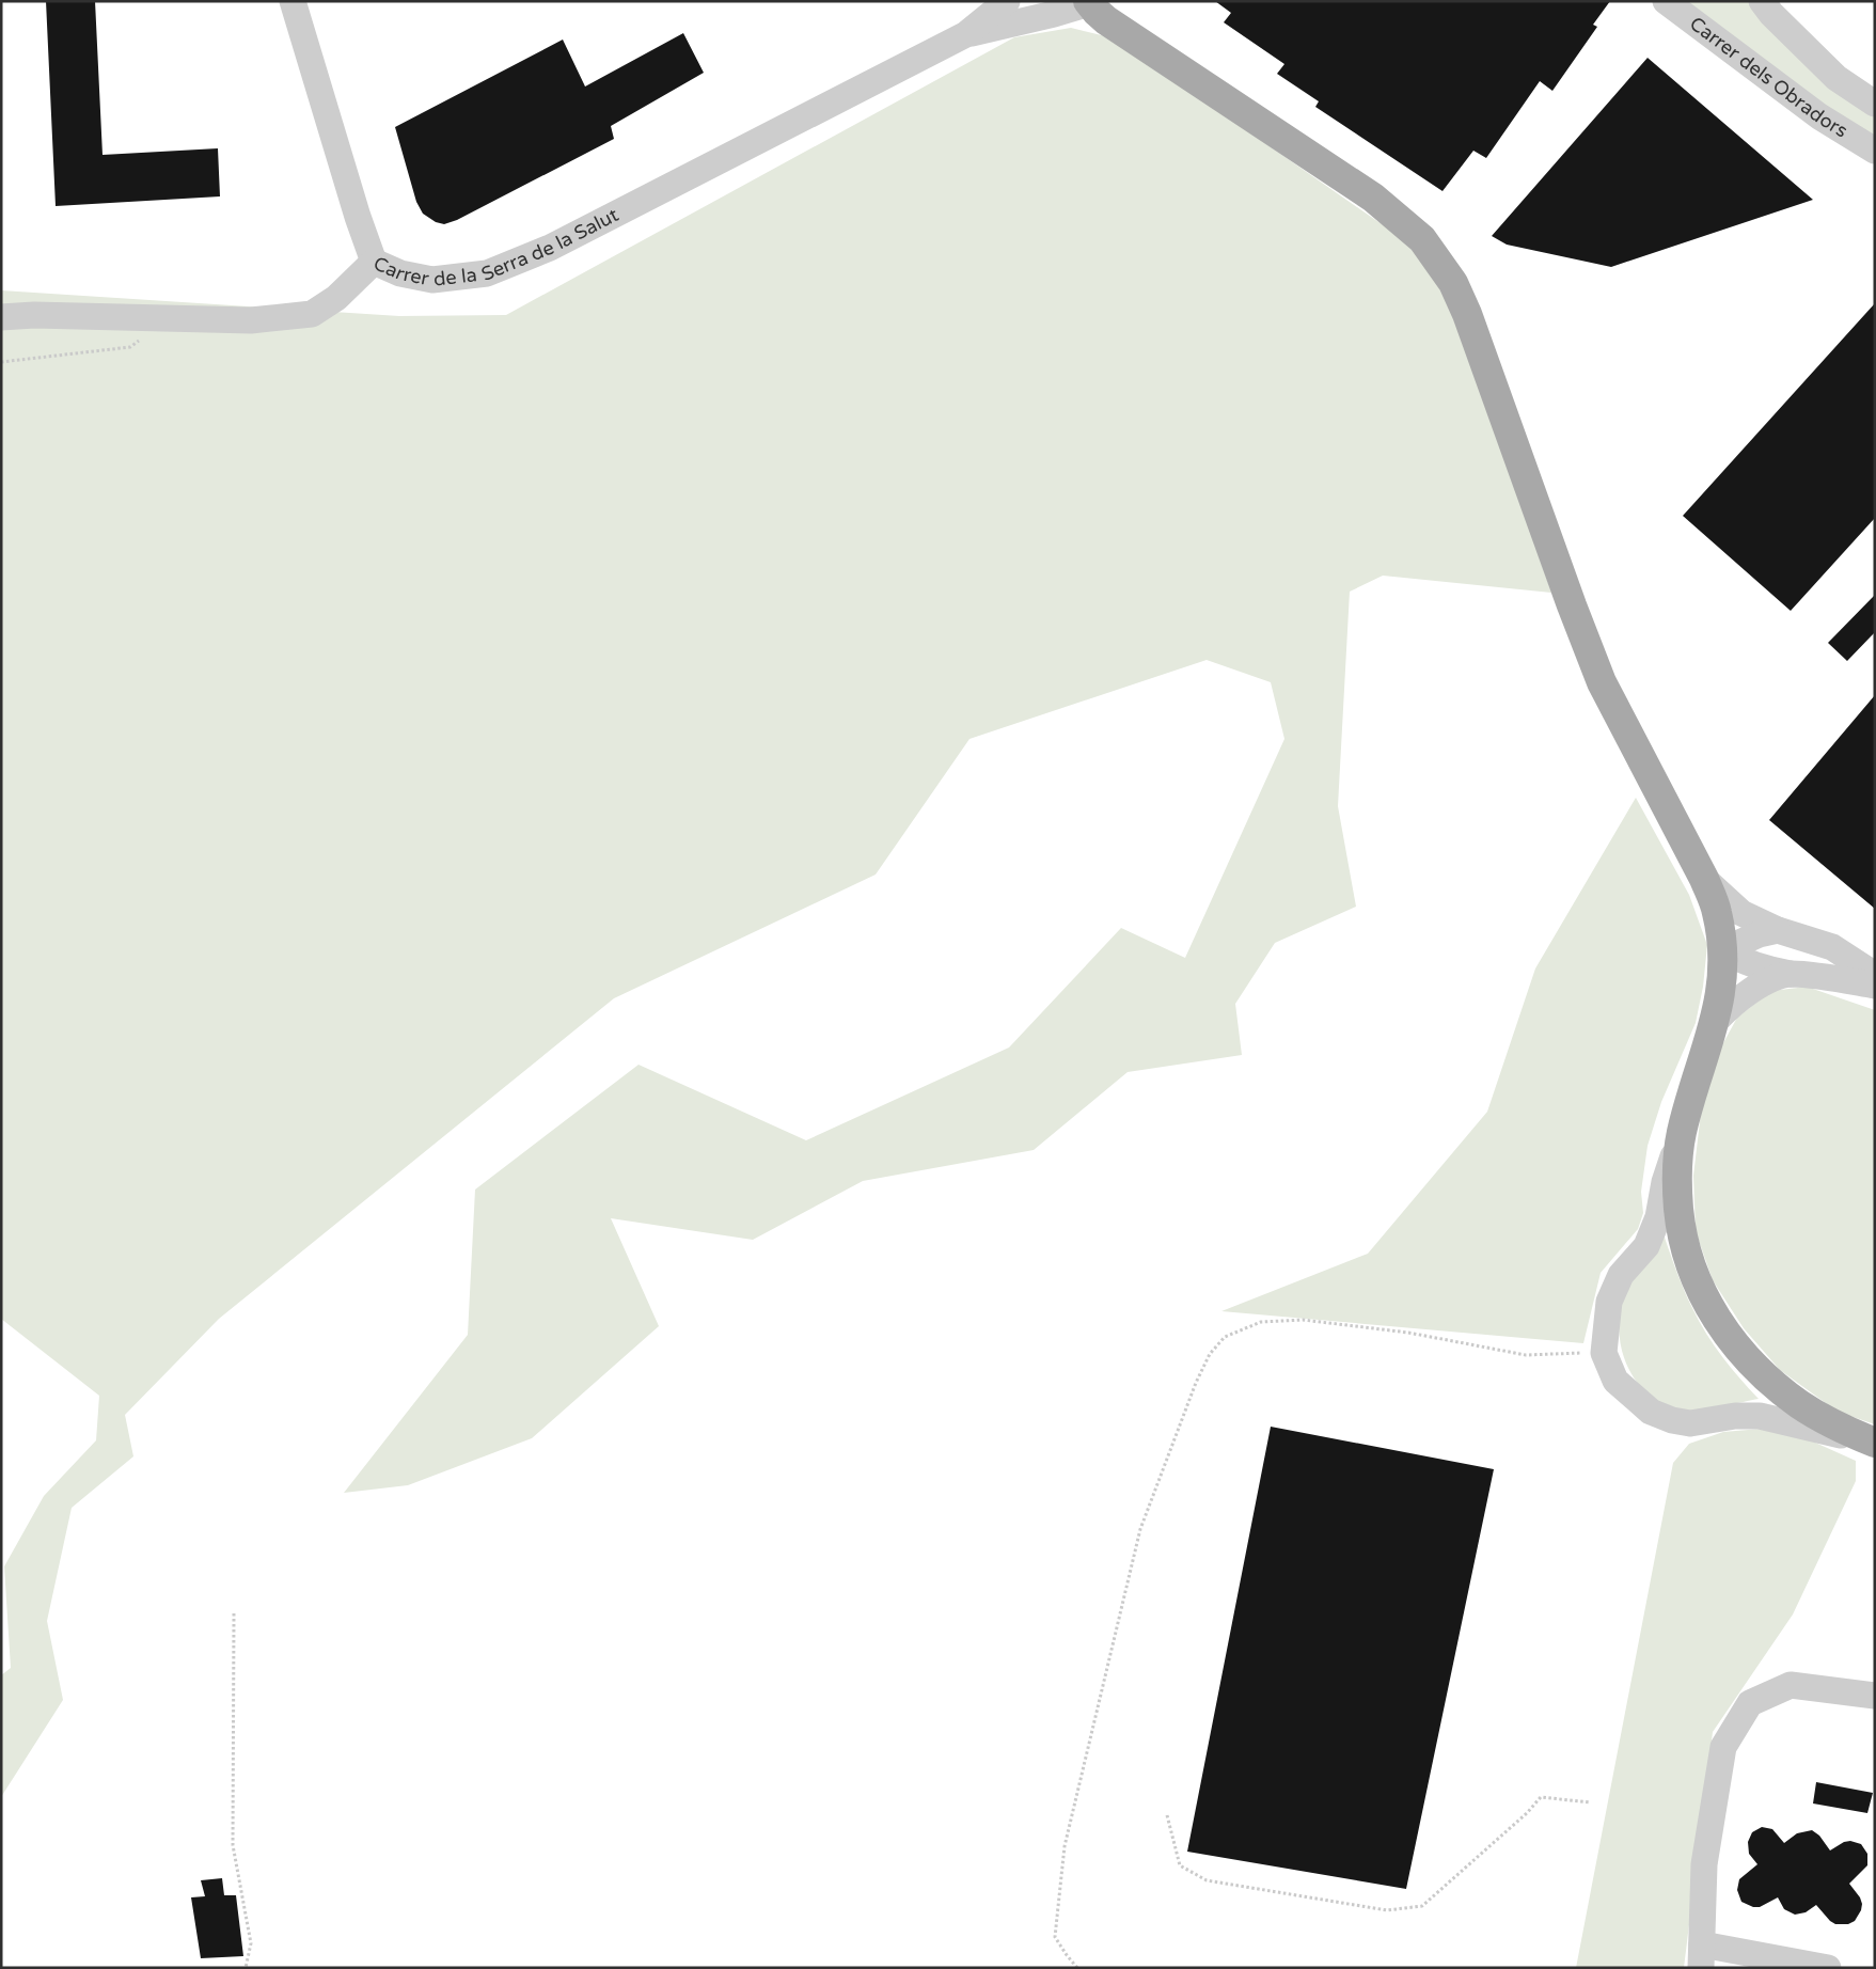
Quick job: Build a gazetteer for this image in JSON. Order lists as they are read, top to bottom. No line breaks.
{"streets":{"street":["Carrer dels Obradors","Carrer de la Serra de la Salut"]}}
